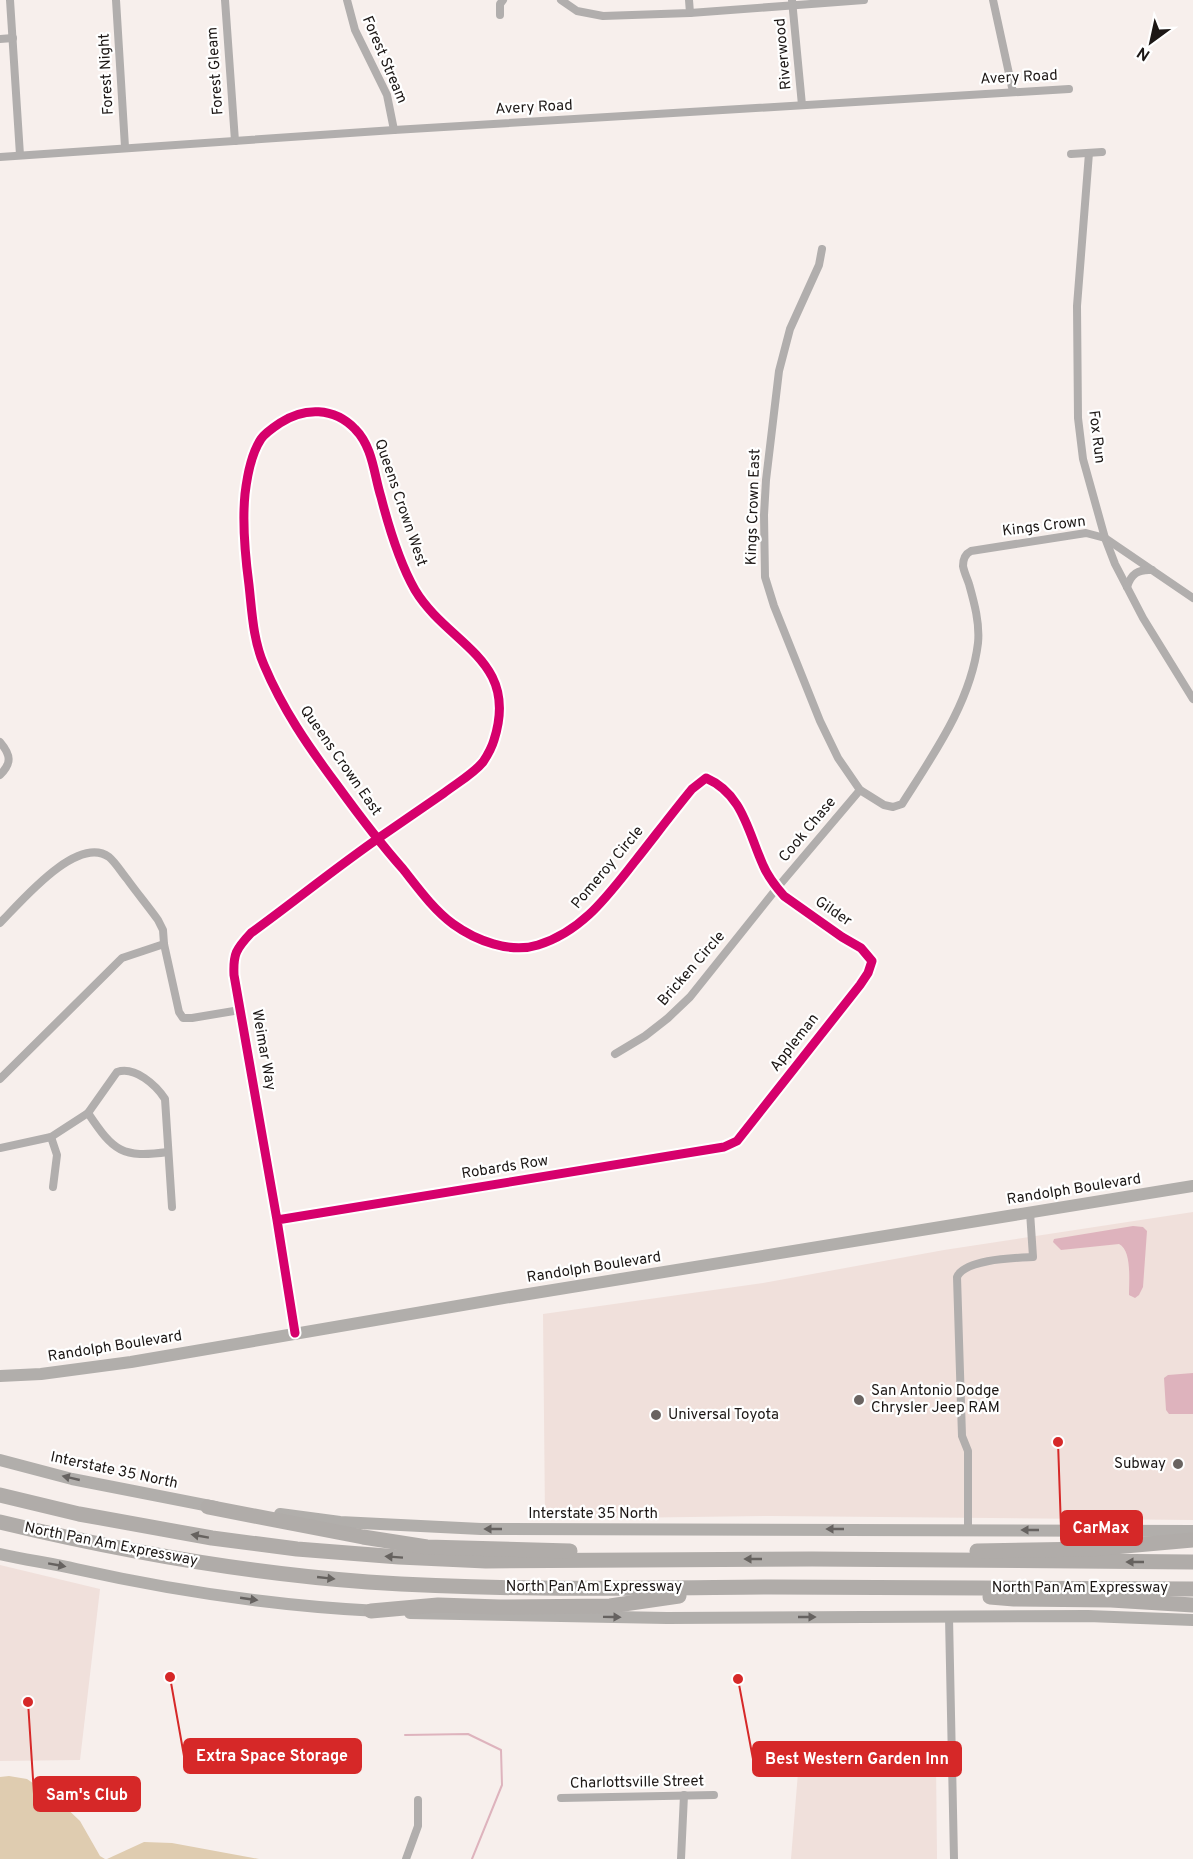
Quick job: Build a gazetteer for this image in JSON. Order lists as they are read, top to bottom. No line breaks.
{"streets":{"highway":["North Pan Am Expressway"],"main road":["Randolph Boulevard","Interstate 35 North"],"street":["Riverwood","Forest Stream","Forest Gleam","Forest Night","Avery Road","Fox Run","Queens Crown West","Kings Crown East","Kings Crown","Queens Crown East","Cook Chase","Pomeroy Circle","Gilder","Bricken Circle","Appleman","Weimar Way","Robards Row","Charlottsville Street"]},"crossings":[["Riverwood","Avery Road"],["Forest Stream","Avery Road"],["Forest Gleam","Avery Road"],["Forest Night","Avery Road"],["Fox Run","Kings Crown"],["Queens Crown West","Queens Crown East"],["Queens Crown West","Pomeroy Circle"],["Queens Crown West","Weimar Way"],["Kings Crown East","Kings Crown"],["Kings Crown East","Cook Chase"],["Kings Crown","Cook Chase"],["Queens Crown East","Pomeroy Circle"],["Queens Crown East","Weimar Way"],["Cook Chase","Gilder"],["Cook Chase","Bricken Circle"],["Pomeroy Circle","Gilder"],["Pomeroy Circle","Weimar Way"],["Gilder","Bricken Circle"],["Gilder","Appleman"],["Appleman","Robards Row"],["Weimar Way","Robards Row"],["Weimar Way","Randolph Boulevard"]],"places":["San Antonio Dodge Chrysler Jeep RAM","Universal Toyota","CarMax","Subway","Extra Space Storage","Best Western Garden Inn","Sam's Club"],"north":"bottom left"}
